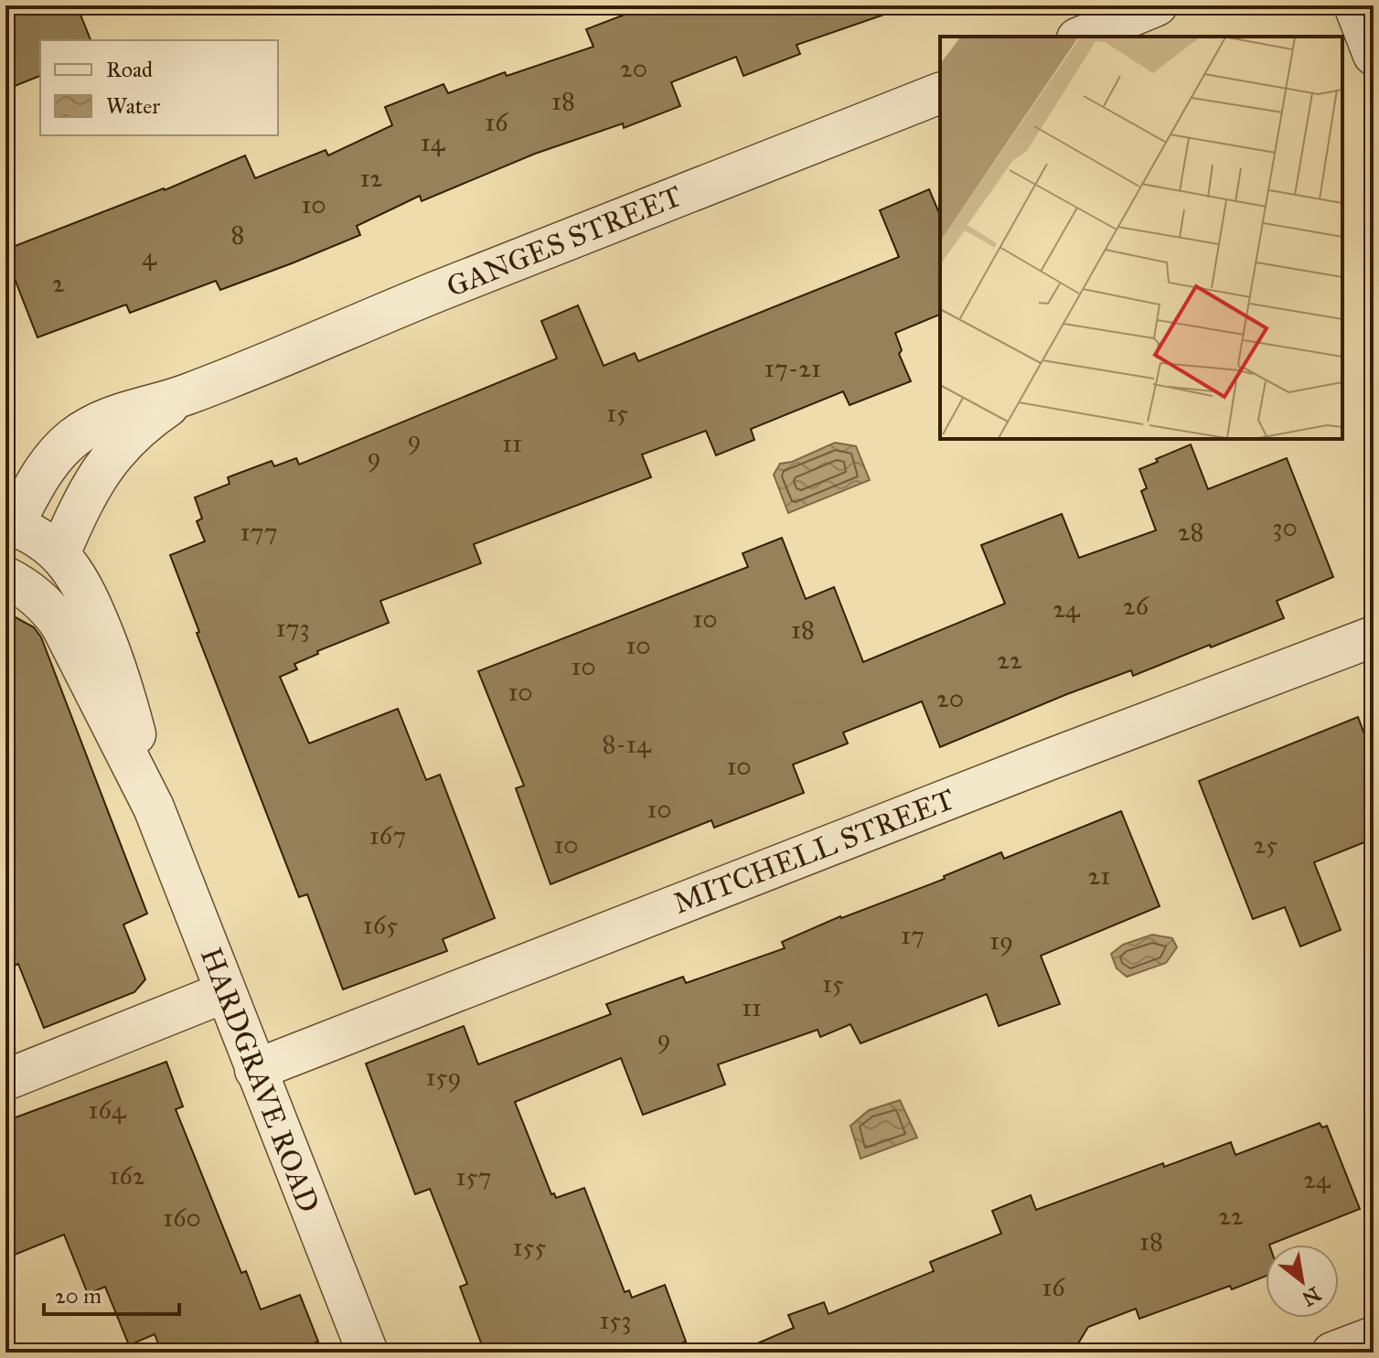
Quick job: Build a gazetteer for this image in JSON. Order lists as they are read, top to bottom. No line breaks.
{"streets":{"street":["GANGES STREET","MITCHELL STREET","HARDGRAVE ROAD"]},"crossings":[["GANGES STREET","HARDGRAVE ROAD"],["MITCHELL STREET","HARDGRAVE ROAD"]],"house_numbers":["20","18","16","14","12","10","8","4","2","17-21","15","9","11","9","30","177","28","26","24","10","173","18","10","22","10","10","20","8-14","10","10","167","10","25","21","165","17","19","15","11","9","159","164","162","157","24","22","160","18","155","16","153"],"legend":["Road","Water"],"scale_bar":"20 m","north":"bottom right"}
